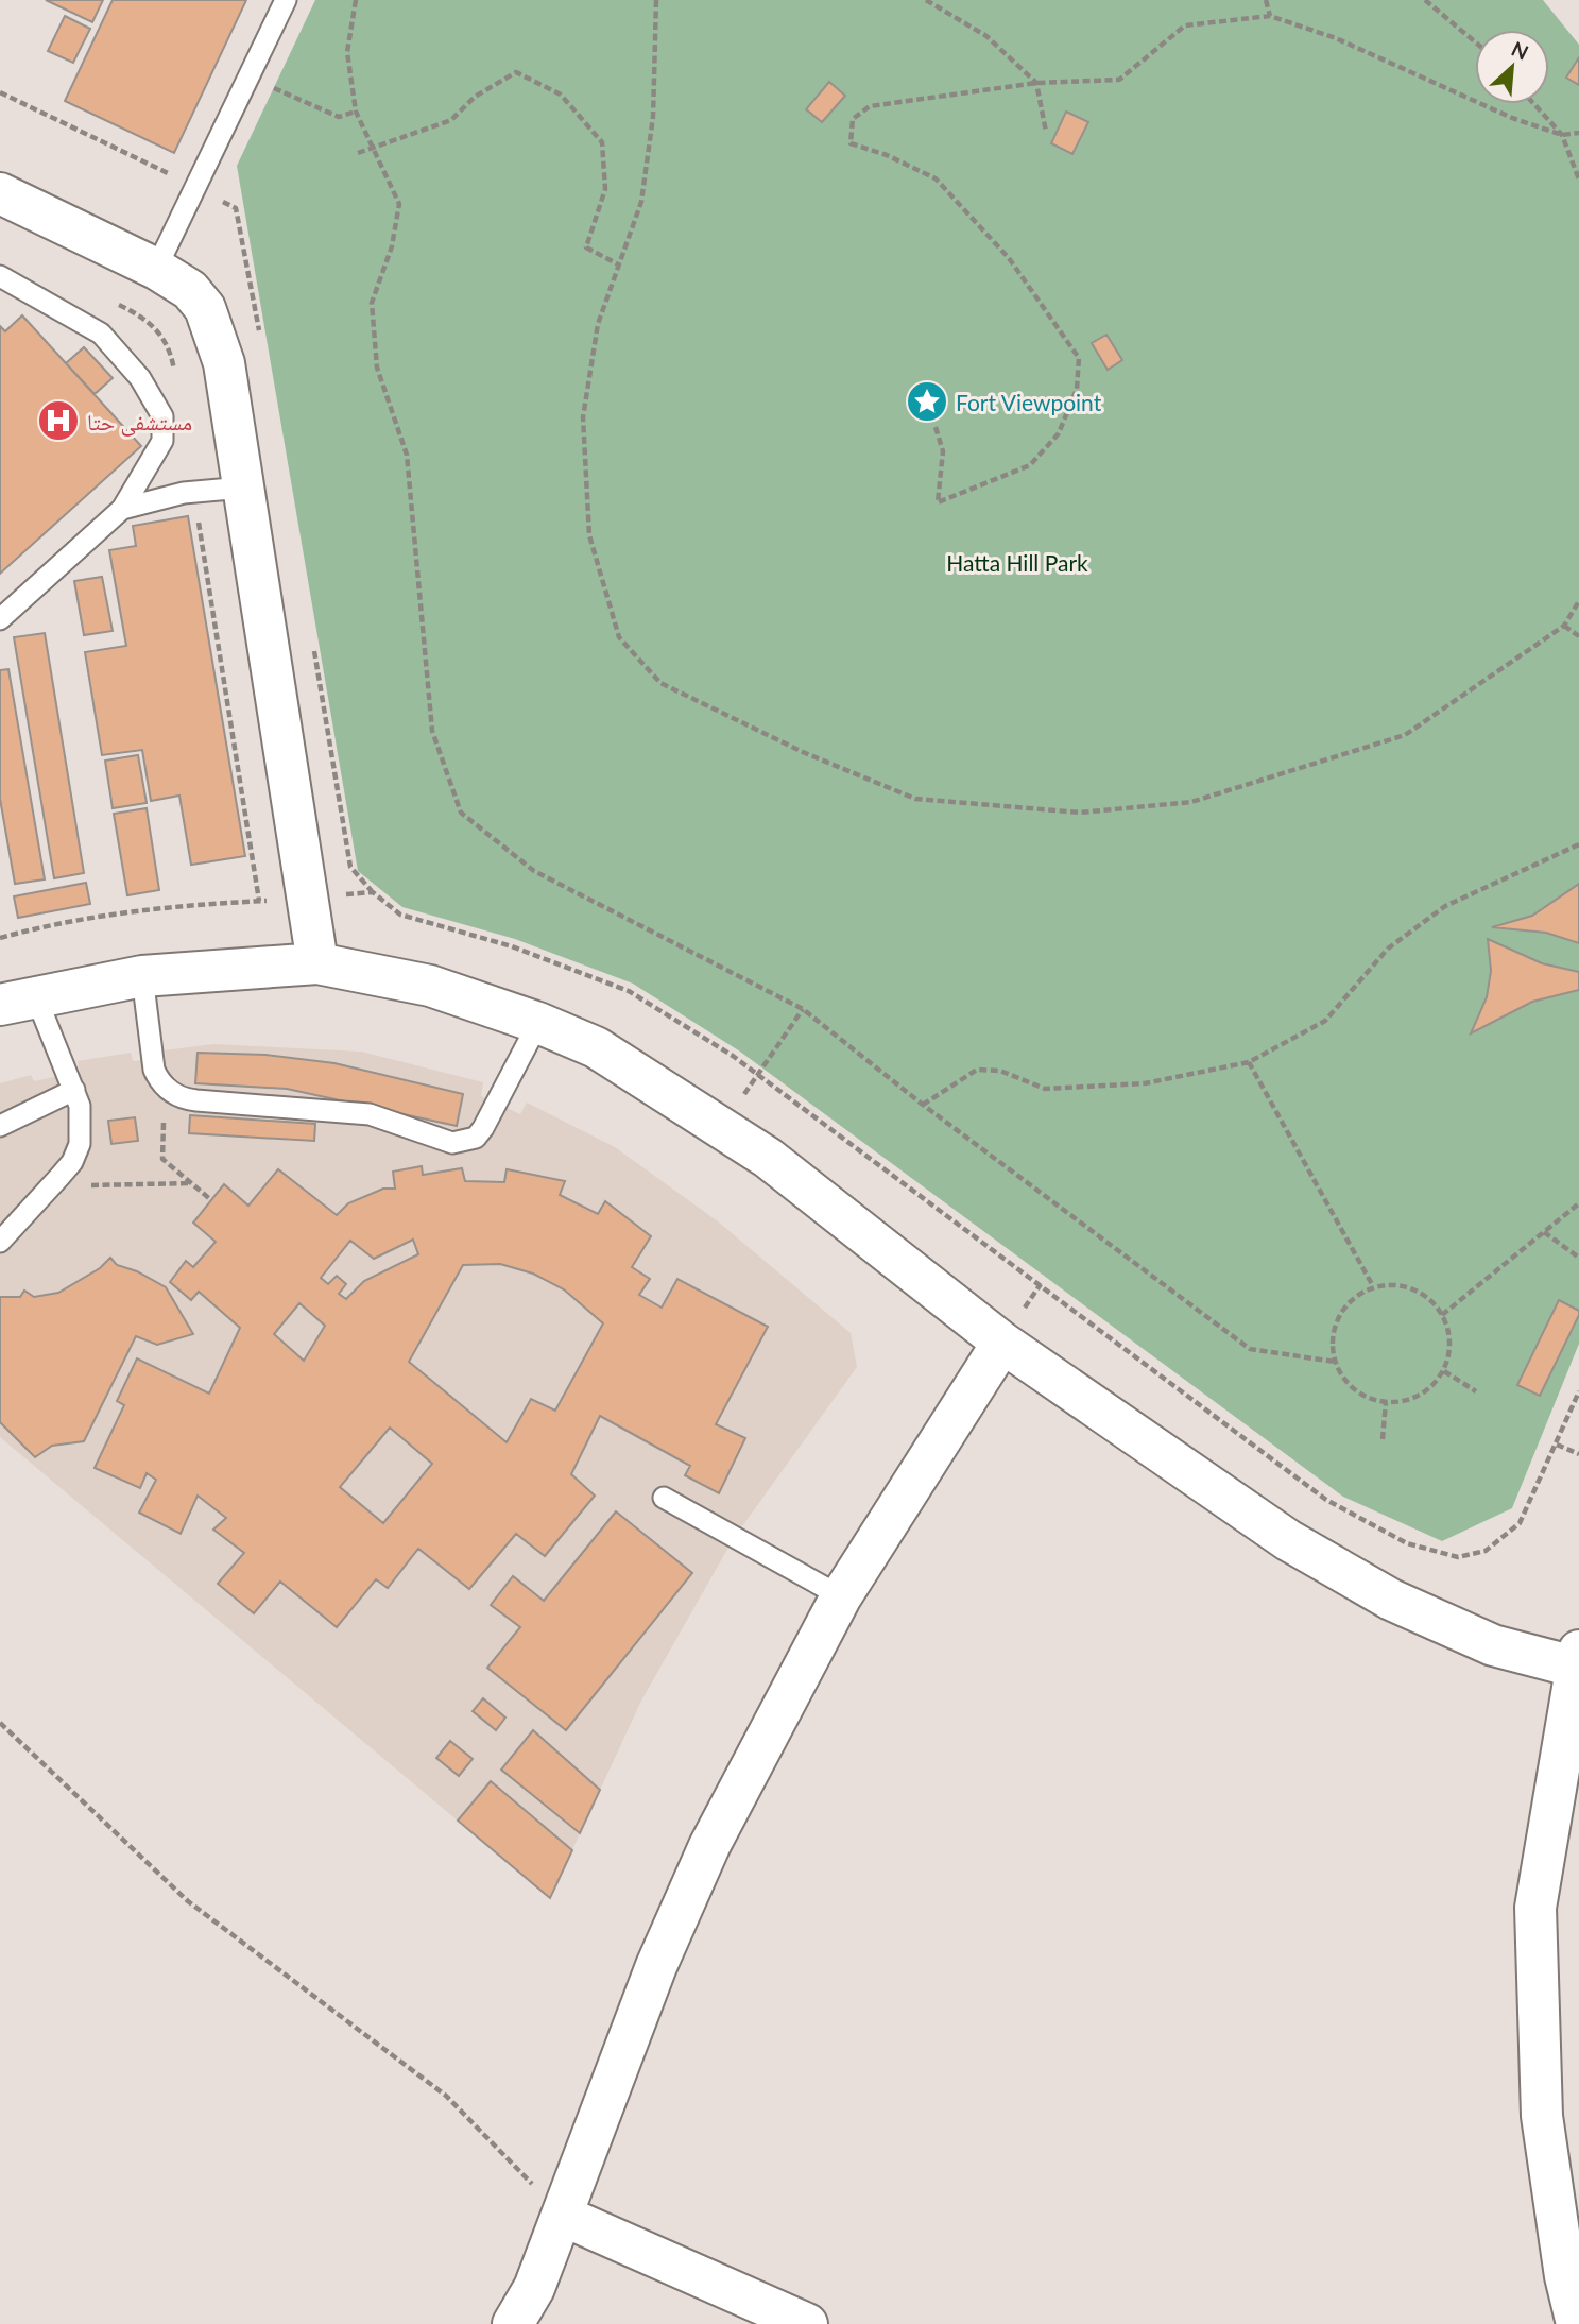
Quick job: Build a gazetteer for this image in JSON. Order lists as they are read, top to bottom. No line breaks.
{"parks":["Hatta Hill Park"],"places":{"place":["Fort Viewpoint"],"hospital":["مستشفى حتا"]},"north":"top right"}
